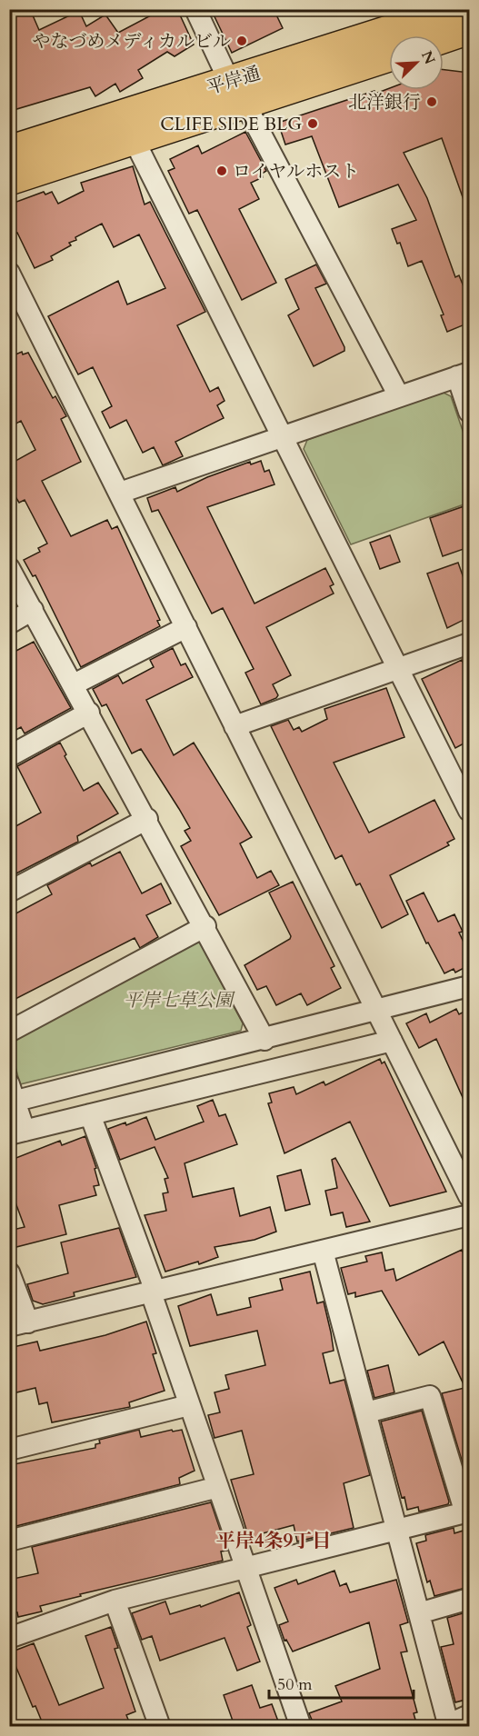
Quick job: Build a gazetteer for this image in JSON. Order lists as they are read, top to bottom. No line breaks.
{"streets":{"highway":["平岸通"]},"districts":["平岸4条9丁目"],"parks":["平岸七草公園"],"places":["やなづめメディカルビル","北洋銀行","CLIFE SIDE BLG","ロイヤルホスト"],"scale_bar":"50 m","north":"top right"}
